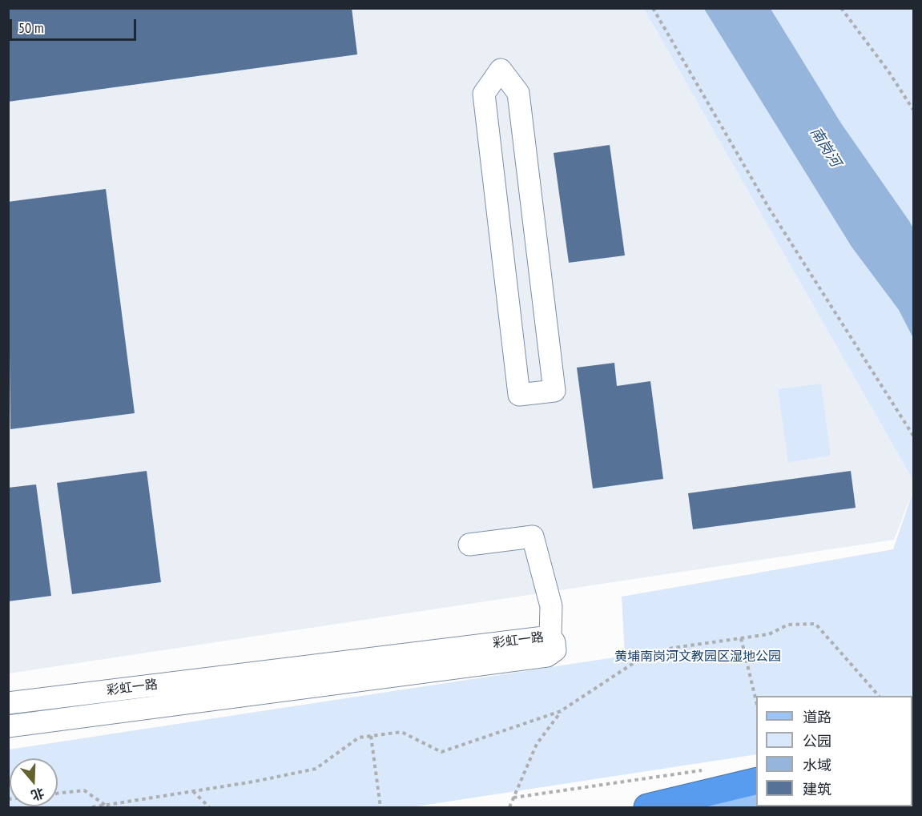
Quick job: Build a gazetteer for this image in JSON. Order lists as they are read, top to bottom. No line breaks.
{"streets":{"street":["彩虹一路"]},"water":["南岗河"],"parks":["黄埔南岗河文教园区湿地公园"],"legend":["道路","公园","水域","建筑"],"scale_bar":"50 m","north":"bottom"}
